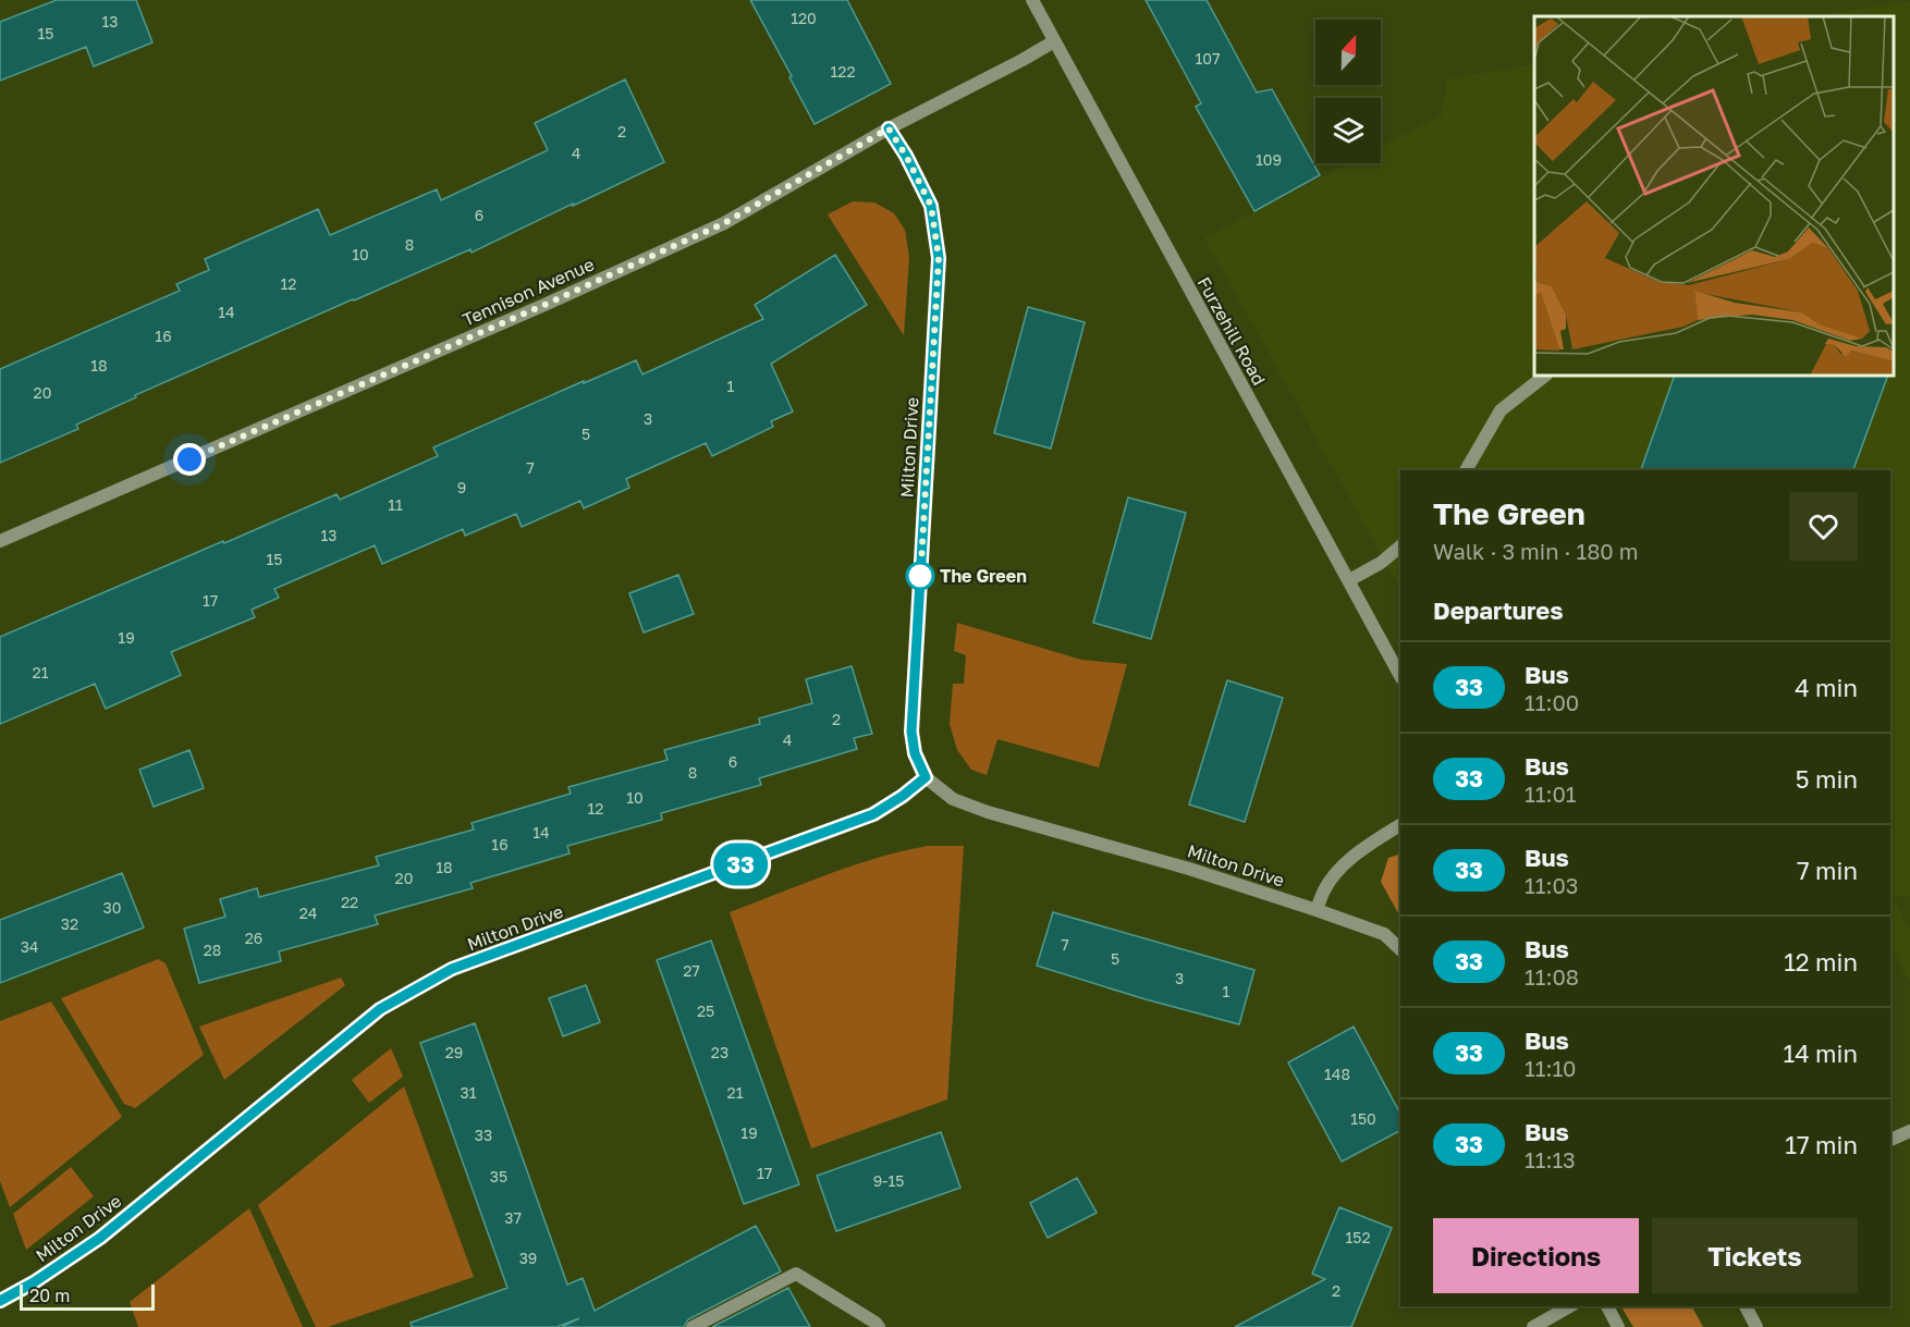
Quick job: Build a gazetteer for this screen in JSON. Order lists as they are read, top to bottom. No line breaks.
{"streets":{"street":["Tennison Avenue","Furzehill Road","Milton Drive"]},"crossings":[["Tennison Avenue","Furzehill Road"],["Tennison Avenue","Milton Drive"]],"places":["The Green"],"lines":["bus line 33"],"house_numbers":["120","13","15","107","122","2","4","109","6","8","10","12","14","16","18","1","20","3","5","7","9","11","13","15","17","19","21","2","4","6","8","10","12","14","16","18","20","22","30","24","32","26","7","34","28","5","27","3","1","25","29","23","148","31","21","150","19","33","17","35","9-15","37","152","39","2"],"scale_bar":"20 m","north":"top","page":{"on_map":"33","heading":[["The Green","Walk · 3 min · 180 m"],"Departures"],"list":[{"mark":"33","name":"Bus","note":"11:00","value":"4 min"},{"mark":"33","name":"Bus","note":"11:01","value":"5 min"},{"mark":"33","name":"Bus","note":"11:03","value":"7 min"},{"mark":"33","name":"Bus","note":"11:08","value":"12 min"},{"mark":"33","name":"Bus","note":"11:10","value":"14 min"},{"mark":"33","name":"Bus","note":"11:13","value":"17 min"}],"buttons":["Directions","Tickets"],"scale":"20 m"}}
